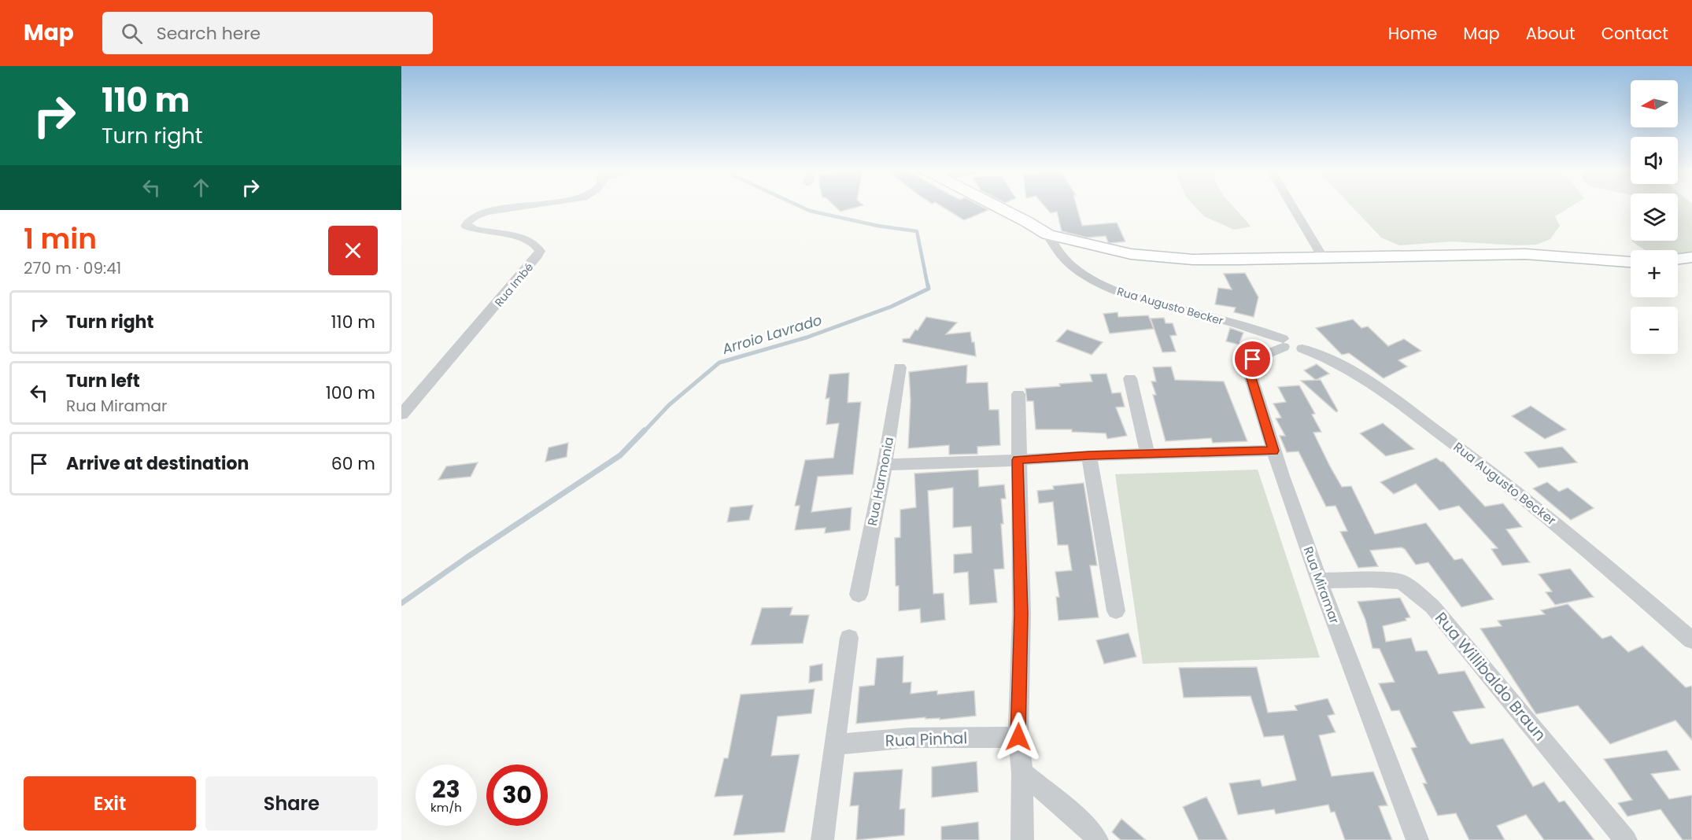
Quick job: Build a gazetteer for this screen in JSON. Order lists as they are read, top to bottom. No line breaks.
{"streets":{"street":["Rua Imbé","Rua Augusto Becker","Rua Harmonia","Rua Miramar","Rua Willibaldo Braun","Rua Pinhal"]},"crossings":[["Rua Augusto Becker","Rua Miramar"],["Rua Miramar","Rua Willibaldo Braun"]],"water":["Arroio Lavrado"],"north":"left","page":{"header":"Map","search":"Search here","nav":["Home","Map","About","Contact"],"turn":["110 m","Turn right"],"map_buttons":["+","−"],"heading":["1 min","270 m · 09:41"],"list":[{"name":"Turn right","value":"110 m"},{"name":"Turn left","note":"Rua Miramar","value":"100 m"},{"name":"Arrive at destination","value":"60 m"}],"speed":"23 km/h","limit":"30","buttons":["Exit","Share"]}}
